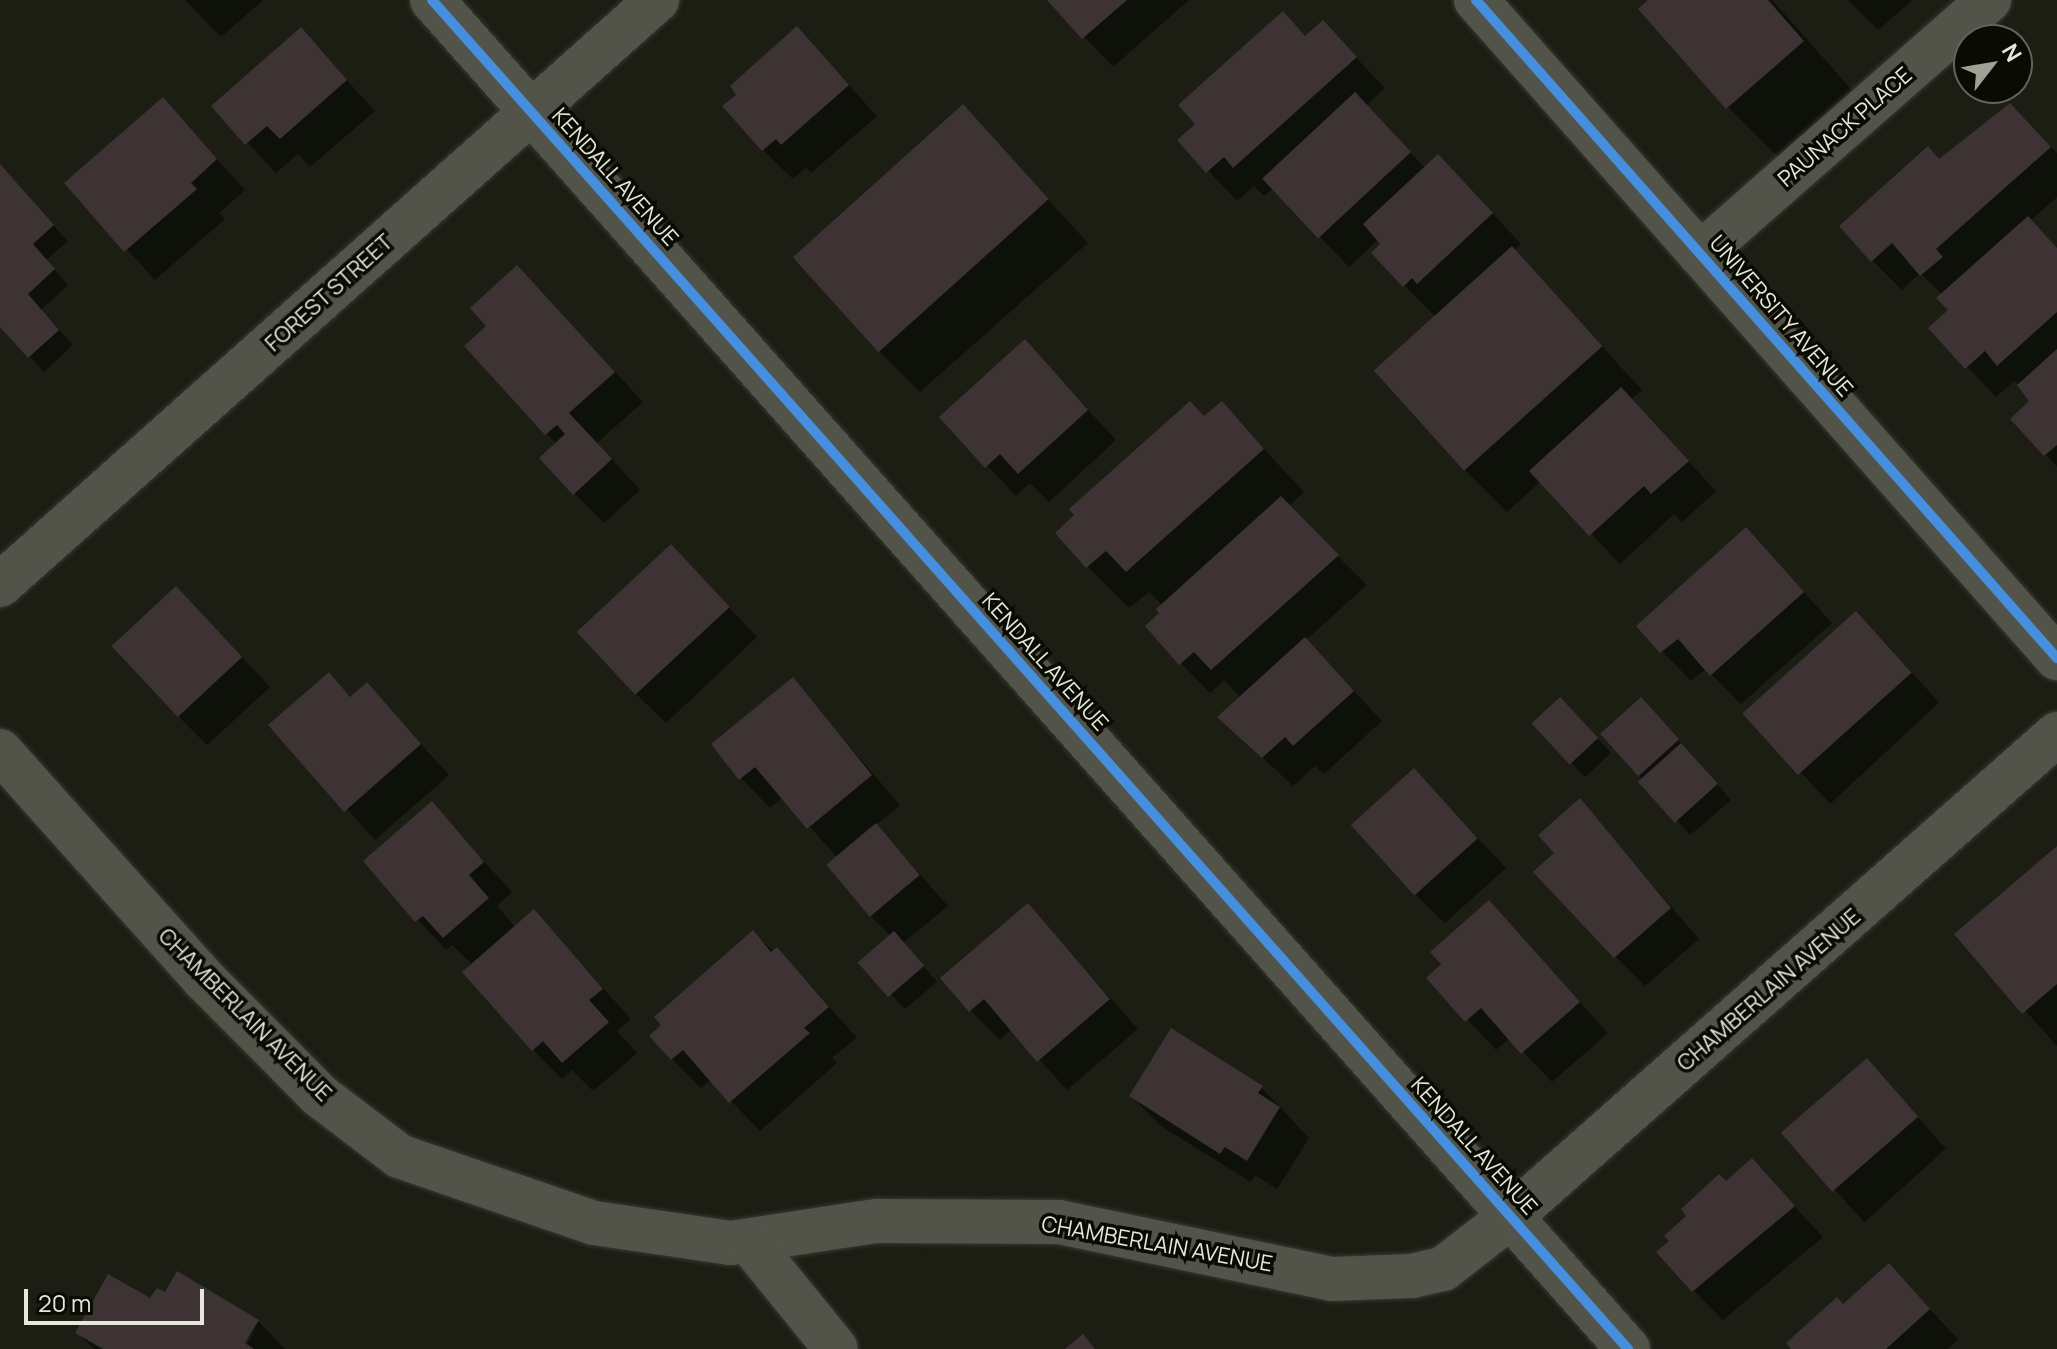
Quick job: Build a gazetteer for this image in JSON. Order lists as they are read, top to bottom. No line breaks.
{"streets":{"street":["PAUNACK PLACE","KENDALL AVENUE","FOREST STREET","UNIVERSITY AVENUE","CHAMBERLAIN AVENUE"]},"crossings":[["PAUNACK PLACE","UNIVERSITY AVENUE"],["KENDALL AVENUE","FOREST STREET"],["KENDALL AVENUE","CHAMBERLAIN AVENUE"]],"scale_bar":"20 m","north":"top right"}
